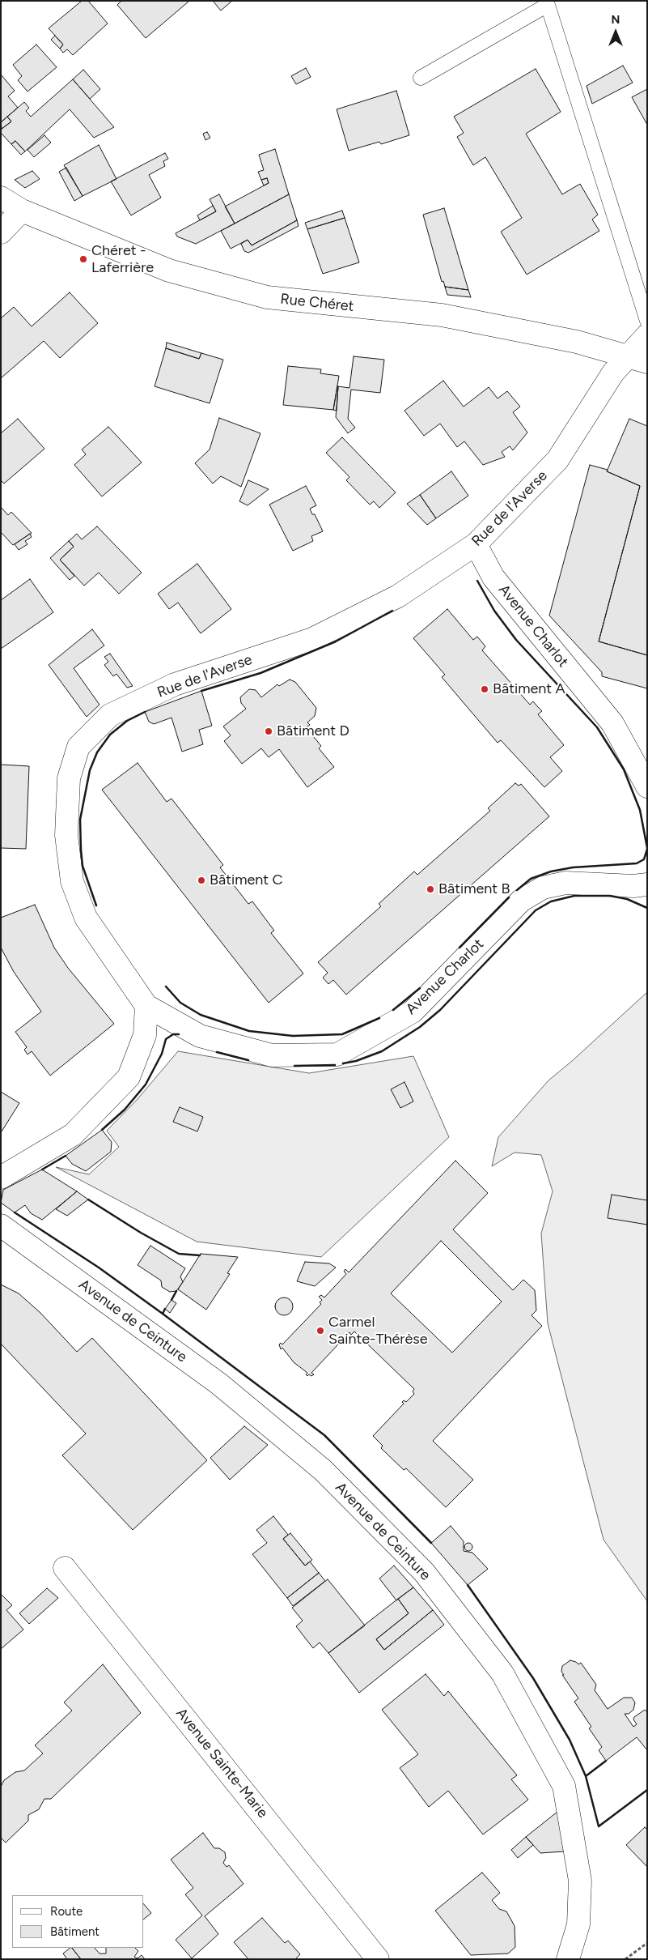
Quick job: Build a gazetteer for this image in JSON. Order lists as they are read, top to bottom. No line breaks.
{"streets":{"street":["Rue Chéret","Rue de l'Averse","Avenue Charlot","Avenue de Ceinture","Avenue Sainte-Marie"]},"crossings":[["Rue Chéret","Rue de l'Averse"],["Rue de l'Averse","Avenue Charlot"]],"places":["Chéret - Laferrière","Bâtiment A","Bâtiment D","Bâtiment C","Bâtiment B","Carmel Sainte-Thérèse"],"legend":["Route","Bâtiment"],"north":"top"}
